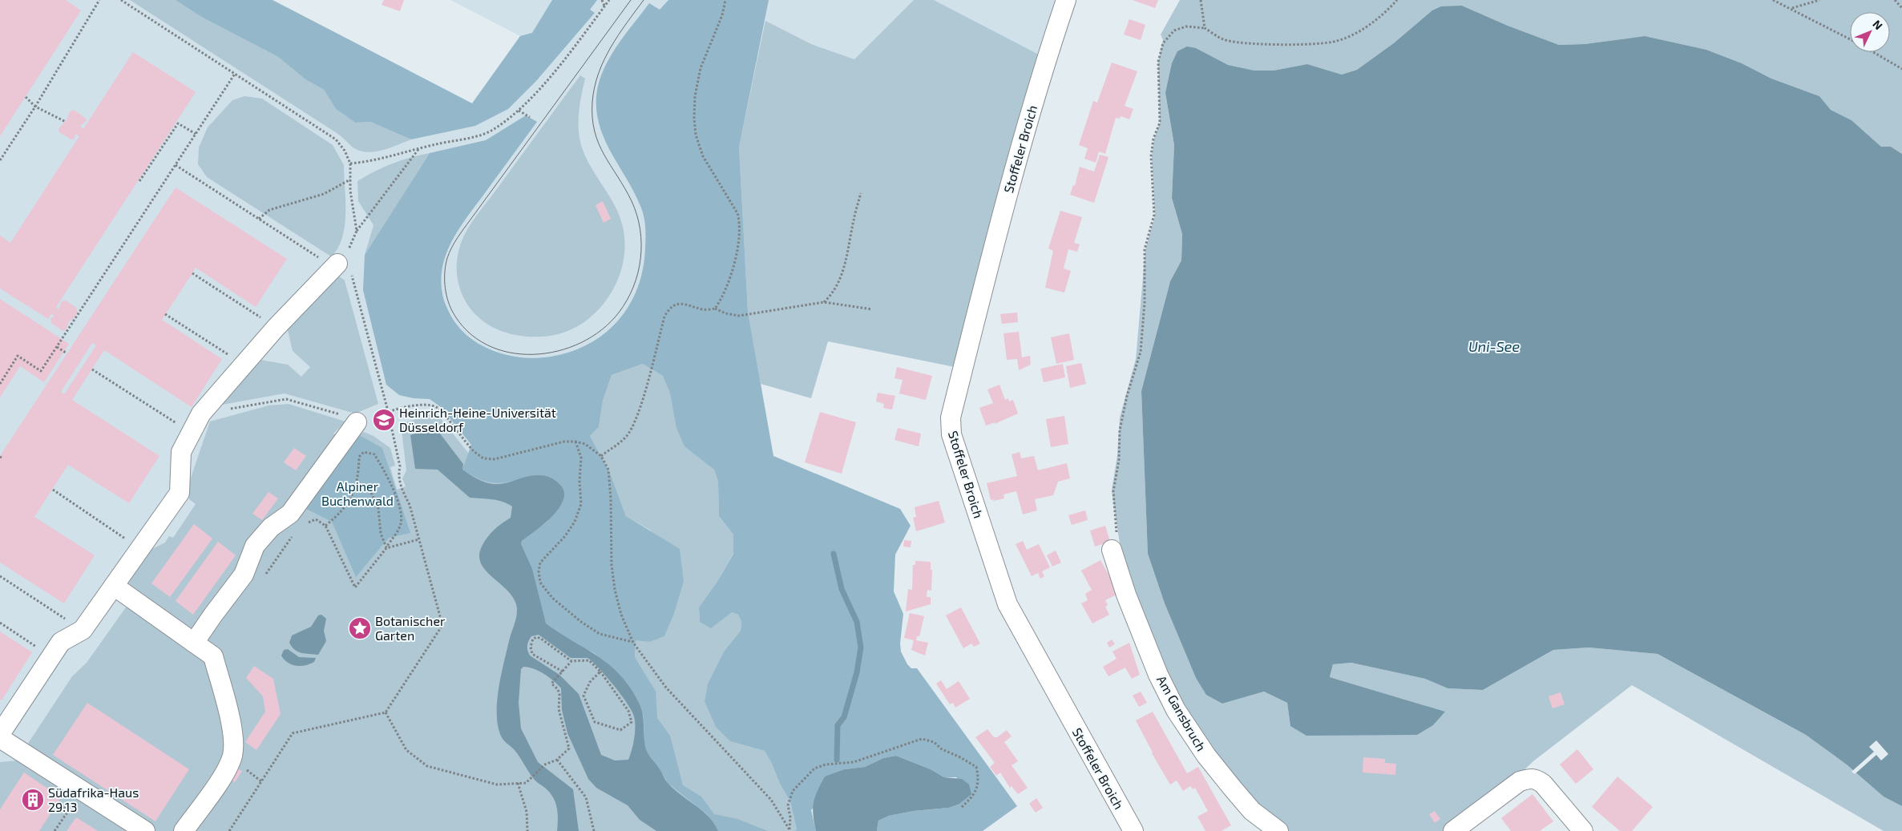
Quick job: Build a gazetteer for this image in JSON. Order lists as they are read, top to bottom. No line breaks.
{"streets":{"street":["Stoffeler Broich","Am Gansbruch"]},"water":["Uni-See"],"parks":["Alpiner Buchenwald"],"places":{"school or university":["Heinrich-Heine-Universität Düsseldorf"],"place":["Botanischer Garten"],"building":["Südafrika-Haus 29.13"]},"north":"top right"}
